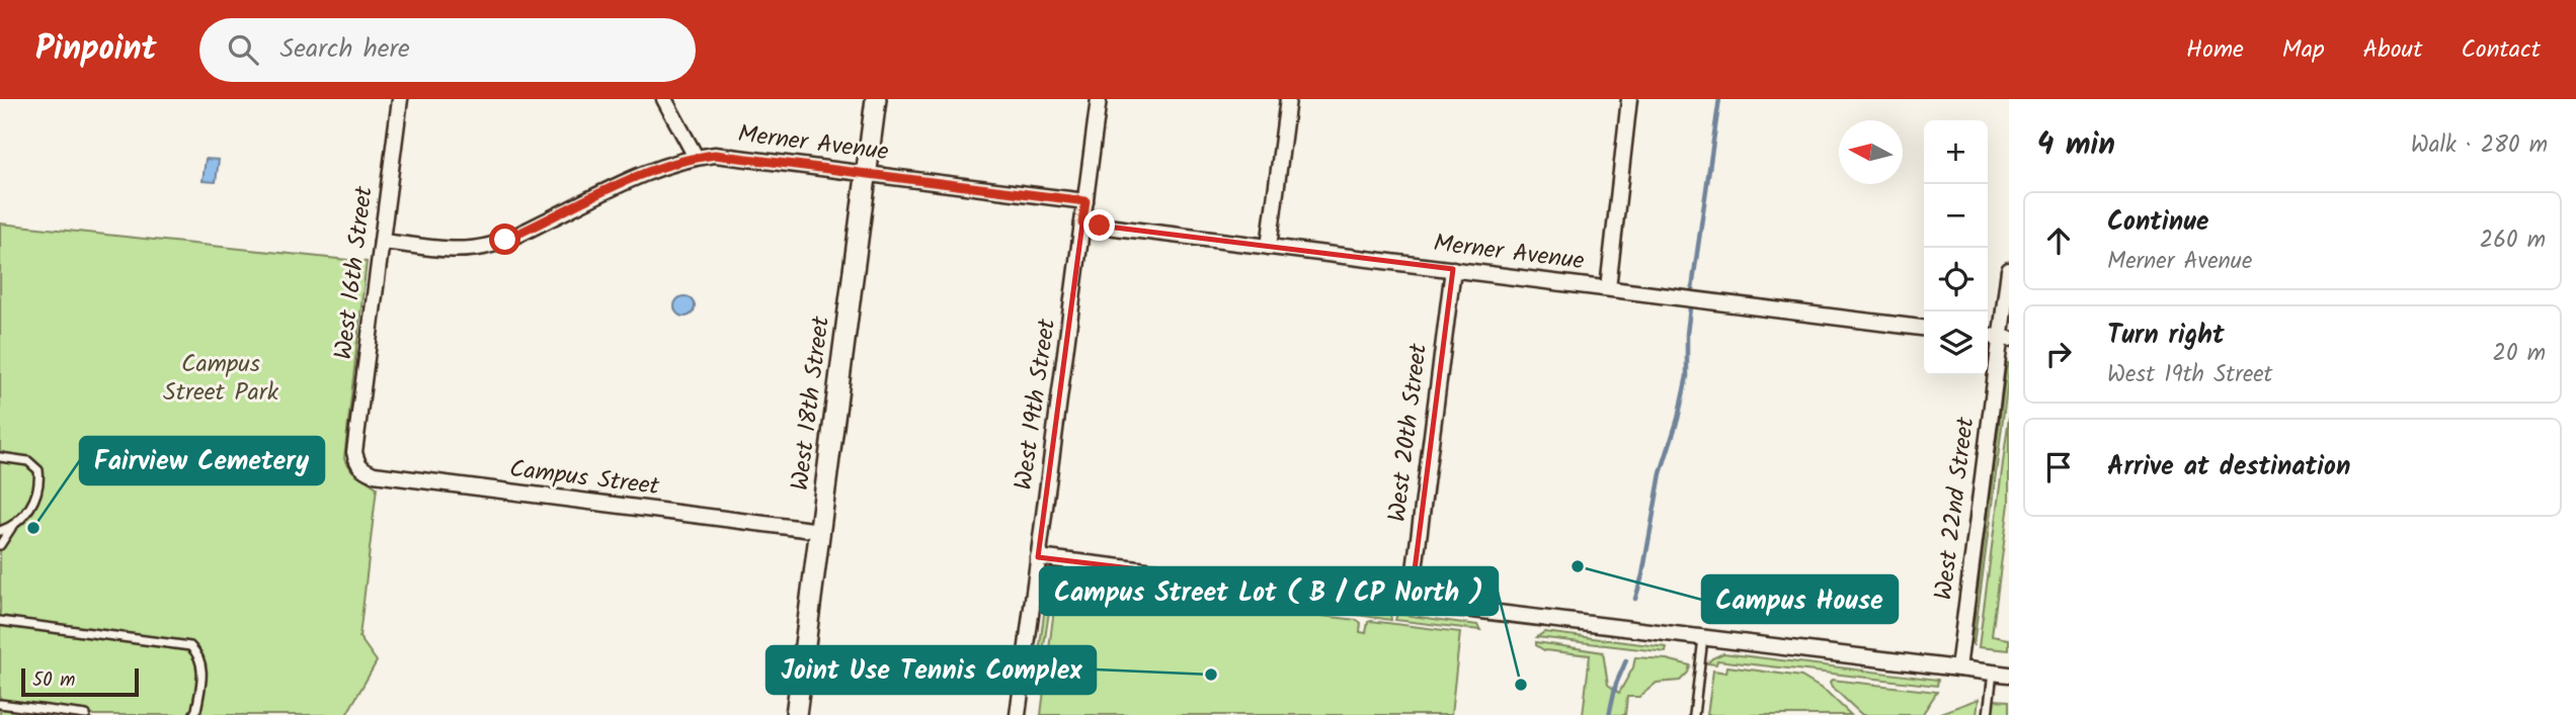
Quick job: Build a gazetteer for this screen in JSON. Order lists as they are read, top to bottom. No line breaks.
{"streets":{"main road":["West 18th Street"],"street":["Merner Avenue","West 16th Street","West 19th Street","West 20th Street","Campus Street","West 22nd Street"]},"crossings":[["Merner Avenue","West 16th Street"],["Merner Avenue","West 18th Street"],["Merner Avenue","West 19th Street"],["Merner Avenue","West 20th Street"],["West 16th Street","Campus Street"],["West 18th Street","Campus Street"]],"parks":["Campus Street Park"],"places":["Fairview Cemetery","Campus House","Joint Use Tennis Complex","Campus Street Lot ( B / CP North )"],"scale_bar":"50 m","north":"left","page":{"header":"Pinpoint","search":"Search here","nav":["Home","Map","About","Contact"],"heading":["4 min","Walk · 280 m"],"map_buttons":["+","−"],"list":[["Continue","Merner Avenue","260 m"],["Turn right","West 19th Street","20 m"],"Arrive at destination"],"scale":"50 m"}}
